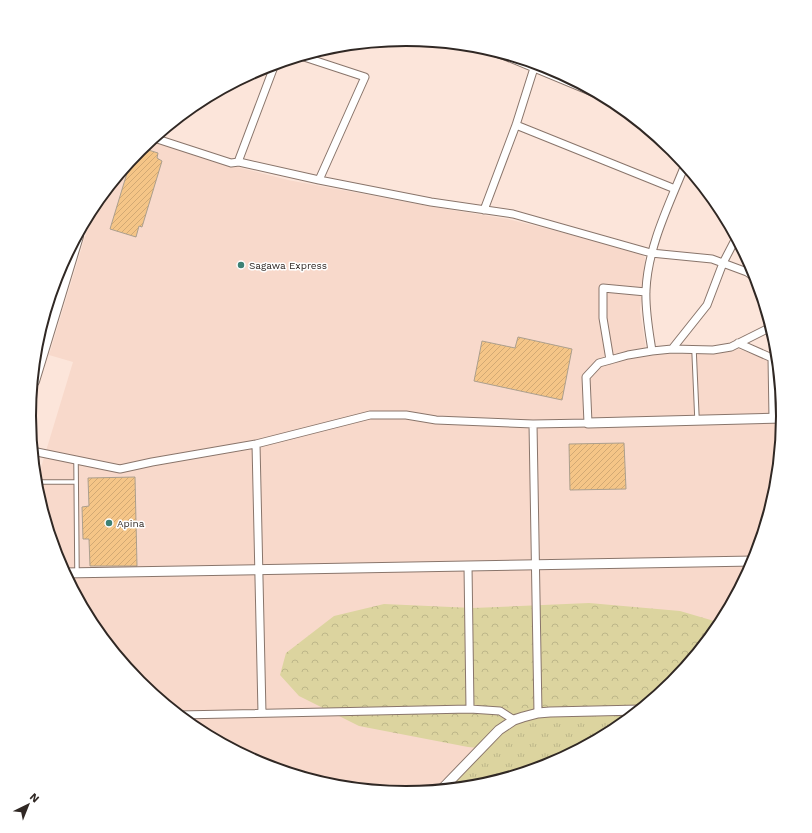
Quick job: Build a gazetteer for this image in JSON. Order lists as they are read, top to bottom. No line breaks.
{"places":["Sagawa Express","Apina"],"north":"top right"}
